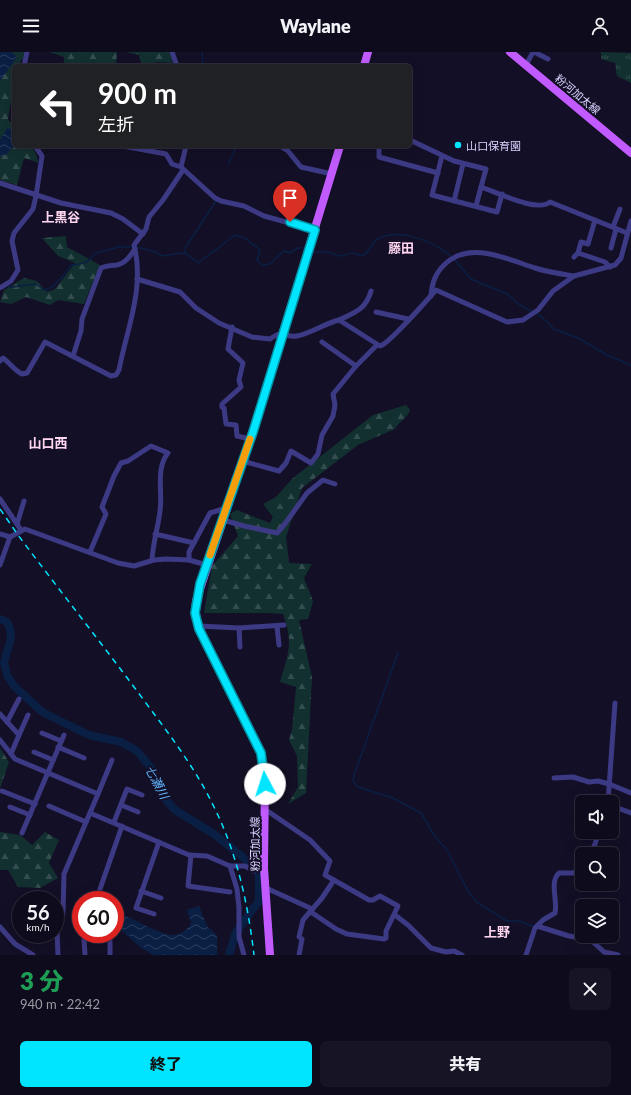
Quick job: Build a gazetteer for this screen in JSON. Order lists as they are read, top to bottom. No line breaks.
{"streets":{"main road":["粉河加太線"]},"districts":["上黒谷","藤田","山口西","上野"],"water":["七瀬川"],"places":["山口保育園"],"page":{"header":"Waylane","turn":["900 m","左折"],"speed":"56 km/h","limit":"60","heading":["3 分","940 m · 22:42"],"buttons":["終了","共有"]}}
